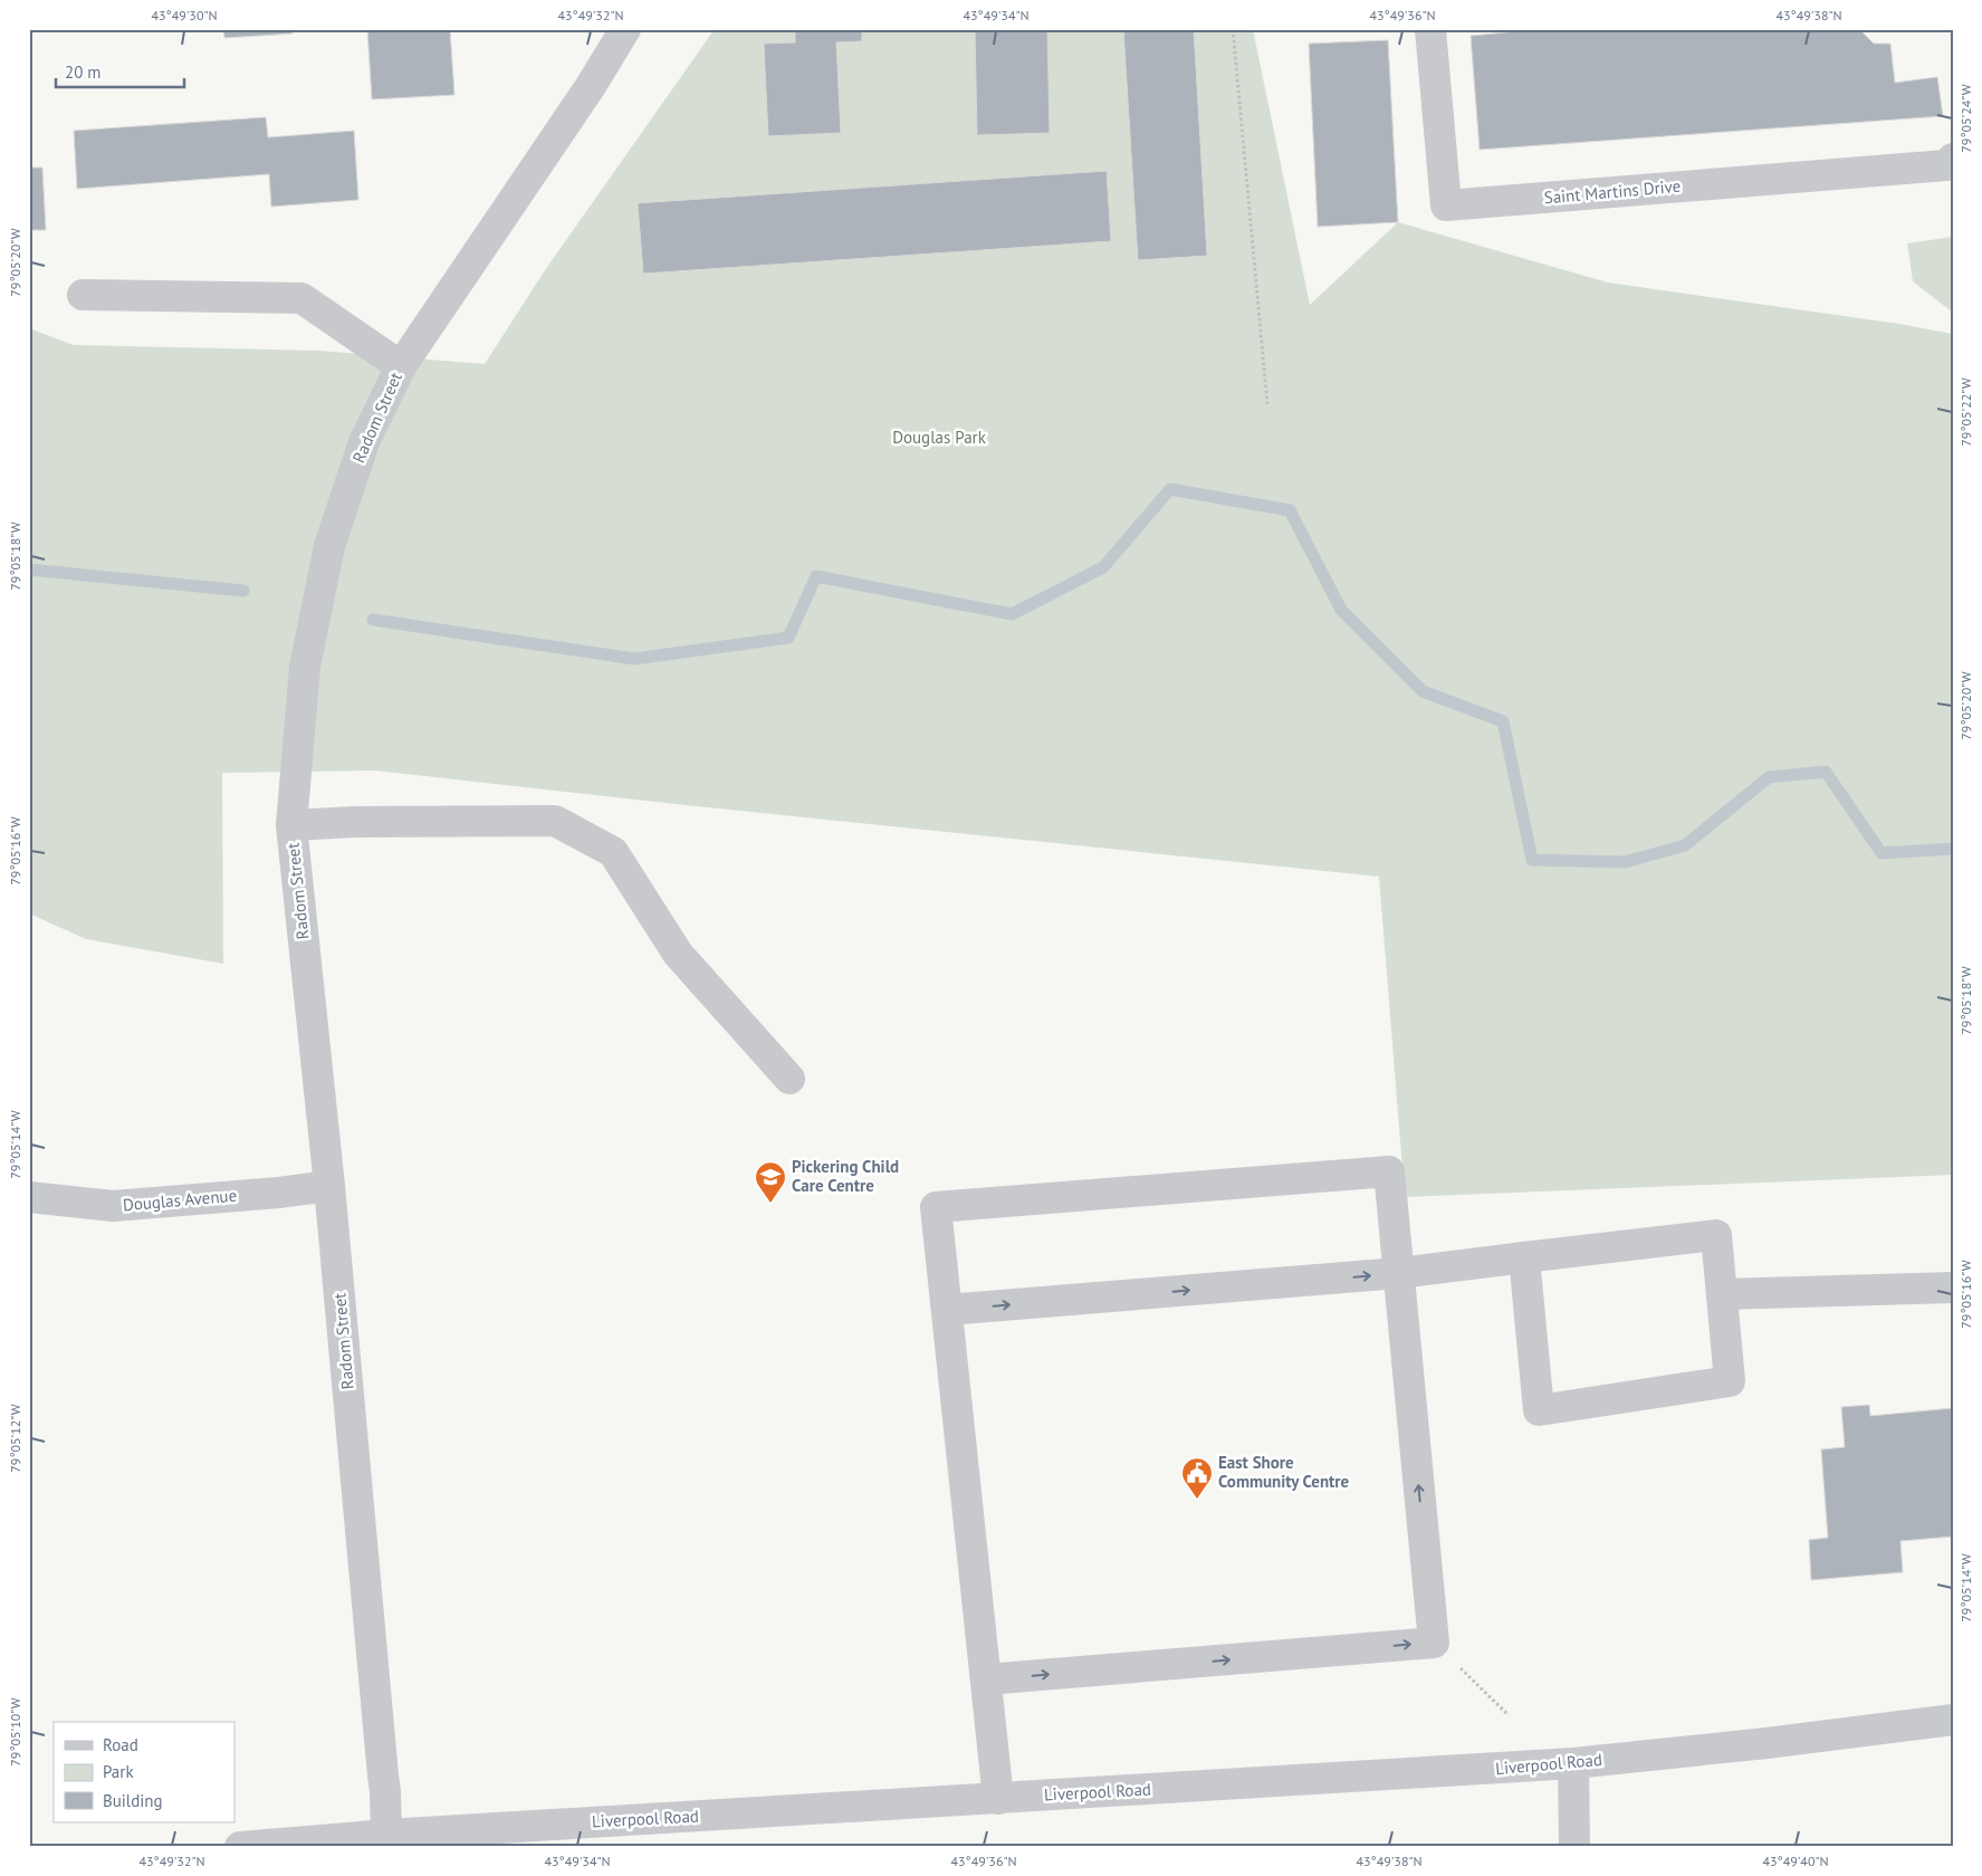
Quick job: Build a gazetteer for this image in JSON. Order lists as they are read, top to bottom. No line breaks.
{"streets":{"street":["Saint Martins Drive","Radom Street","Douglas Avenue","Liverpool Road"]},"crossings":[["Radom Street","Douglas Avenue"],["Radom Street","Liverpool Road"]],"parks":["Douglas Park"],"places":{"school or university":["Pickering Child Care Centre"],"public building":["East Shore Community Centre"]},"legend":["Road","Park","Building"],"scale_bar":"20 m","coordinates":["43°49'30\"N","43°49'32\"N","43°49'34\"N","43°49'36\"N","43°49'38\"N","79°05'24\"W","79°05'20\"W","79°05'22\"W","79°05'18\"W","79°05'16\"W","79°05'14\"W","79°05'12\"W","79°05'10\"W","43°49'40\"N"]}
